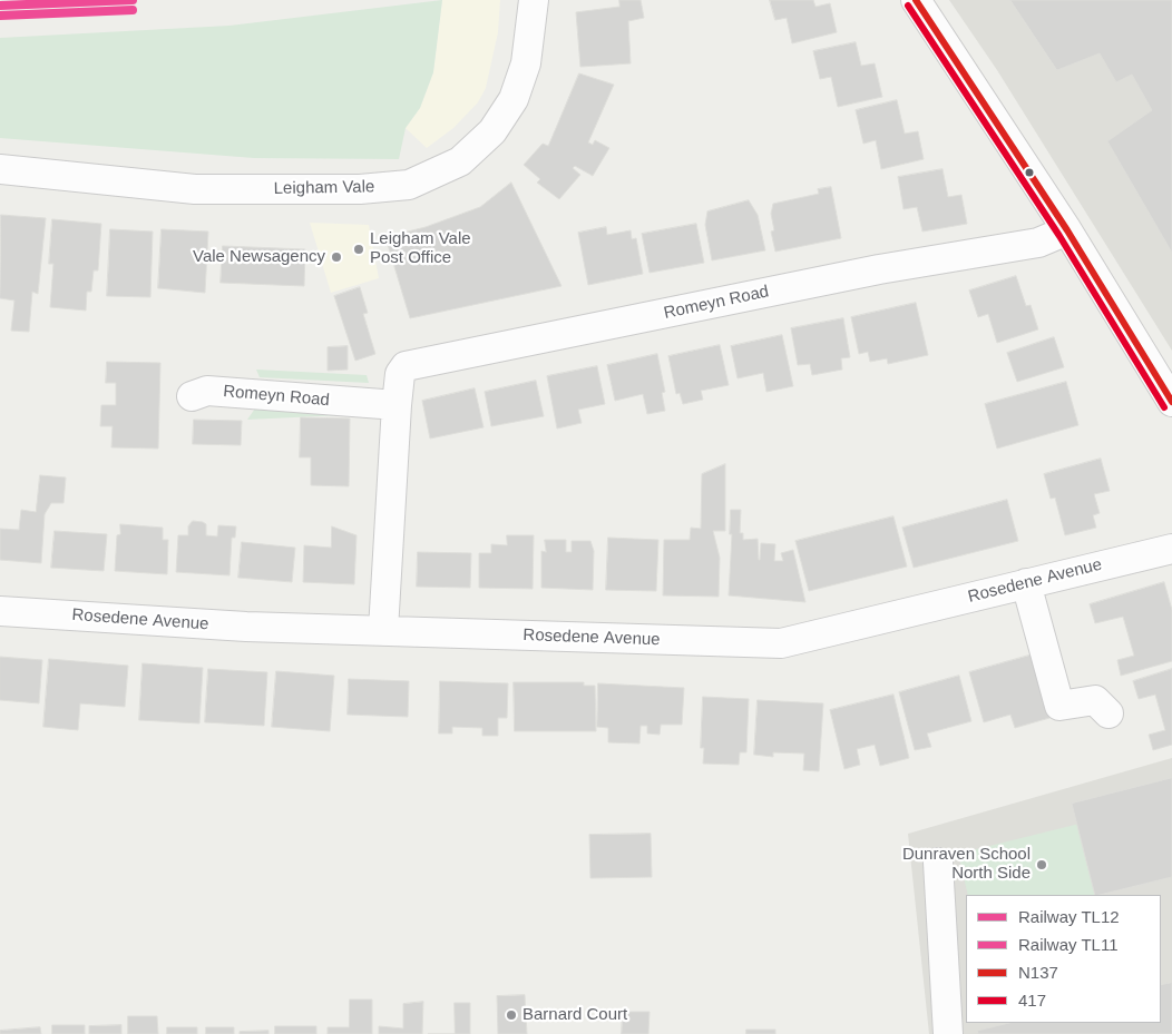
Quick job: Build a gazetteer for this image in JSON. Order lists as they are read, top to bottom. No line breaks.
{"streets":{"street":["Leigham Vale","Romeyn Road","Rosedene Avenue"]},"crossings":[["Romeyn Road","Rosedene Avenue"]],"places":["Leigham Vale Post Office","Vale Newsagency","Dunraven School North Side","Barnard Court"],"lines":["rail line TL12","transit line N137","transit line 417","rail line TL11"],"legend":["Railway TL12","Railway TL11","N137","417"]}
